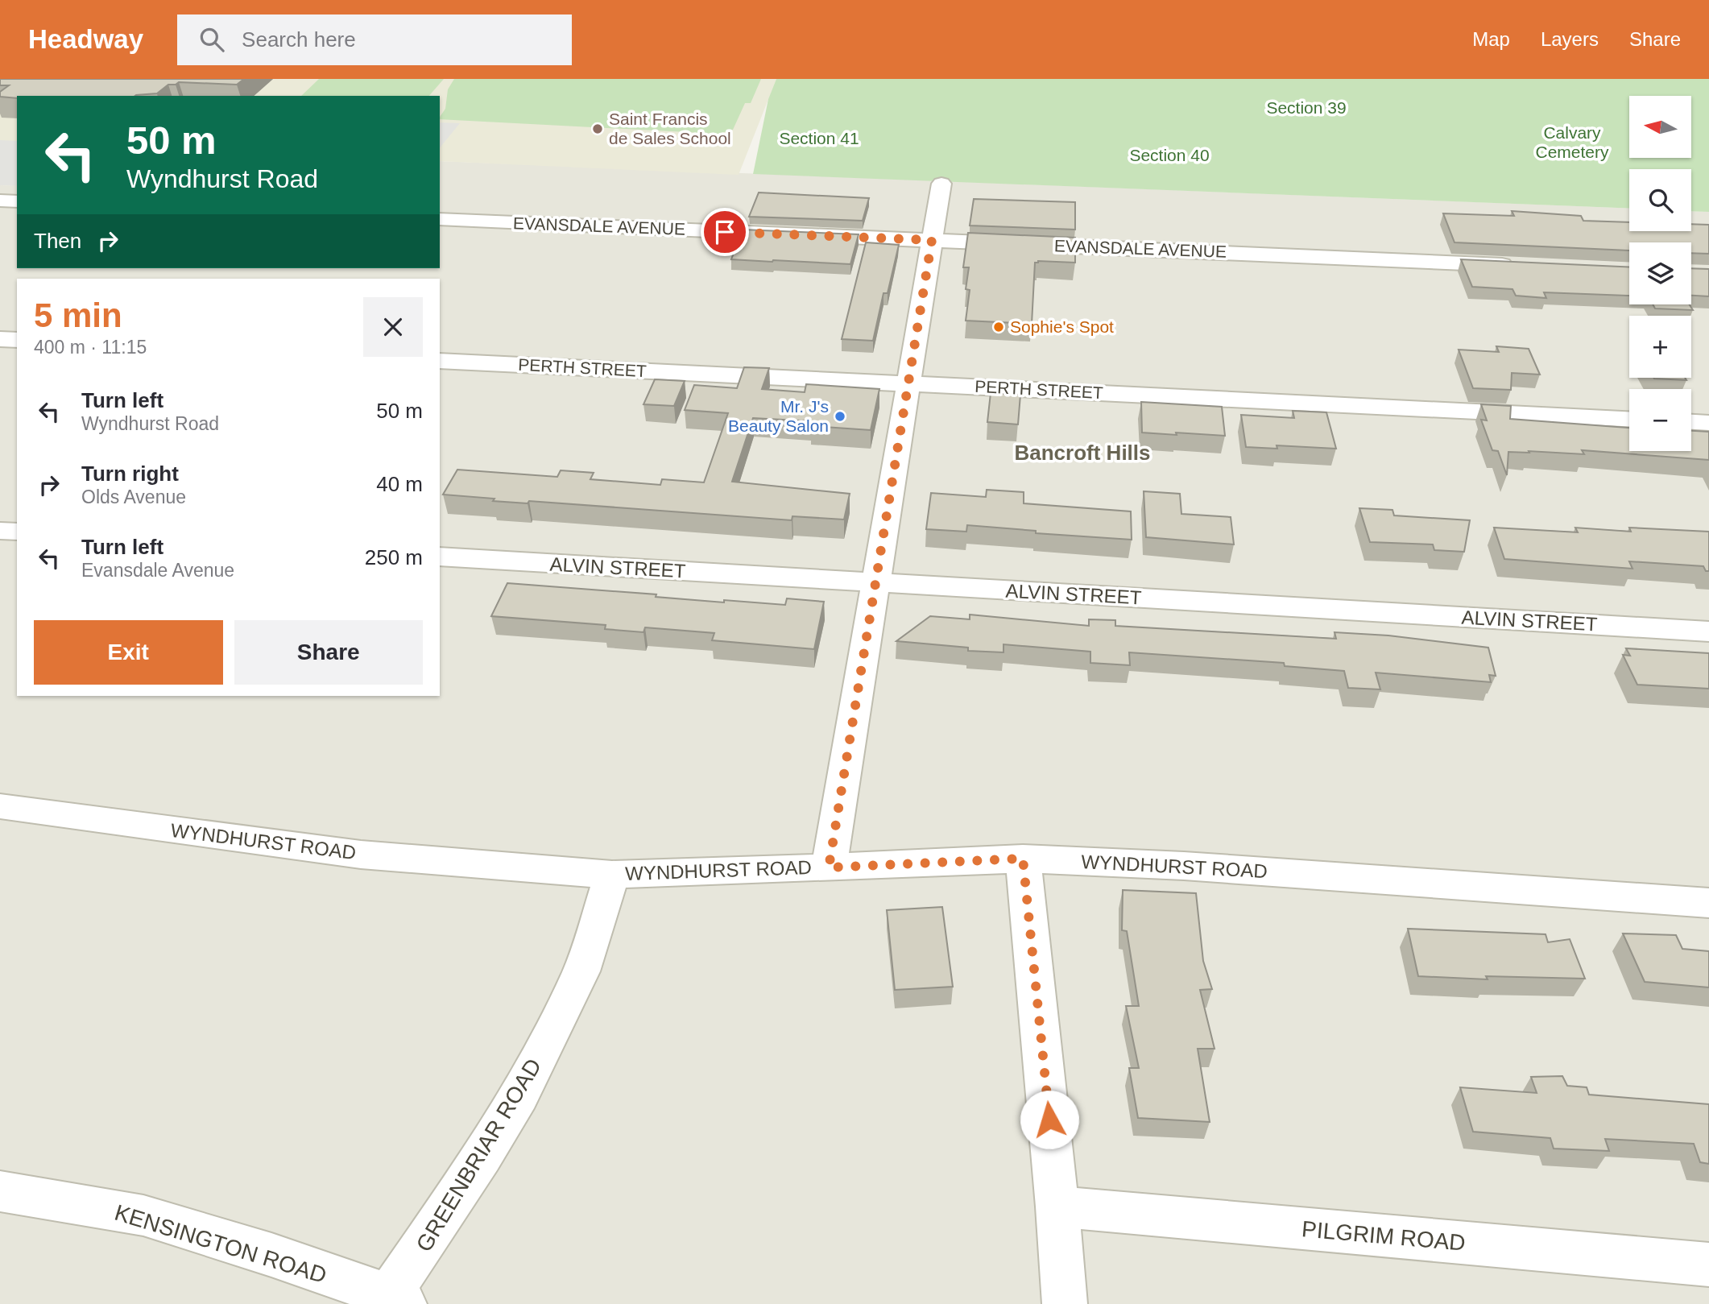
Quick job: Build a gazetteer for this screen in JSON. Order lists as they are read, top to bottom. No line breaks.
{"streets":{"street":["EVANSDALE AVENUE","PERTH STREET","ALVIN STREET","WYNDHURST ROAD","GREENBRIAR ROAD","PILGRIM ROAD","KENSINGTON ROAD"]},"crossings":[["WYNDHURST ROAD","GREENBRIAR ROAD"],["GREENBRIAR ROAD","KENSINGTON ROAD"]],"districts":["Bancroft Hills"],"parks":["Section 39","Calvary Cemetery","Section 41","Section 40"],"places":["Saint Francis de Sales School","Sophie's Spot","Mr. J's Beauty Salon"],"north":"left","page":{"header":"Headway","search":"Search here","nav":["Map","Layers","Share"],"map_buttons":["+","−"],"turn":["50 m","Wyndhurst Road"],"then":"Then","heading":["5 min","400 m · 11:15"],"list":[{"name":"Turn left","note":"Wyndhurst Road","value":"50 m"},{"name":"Turn right","note":"Olds Avenue","value":"40 m"},{"name":"Turn left","note":"Evansdale Avenue","value":"250 m"}],"buttons":["Exit","Share"]}}
